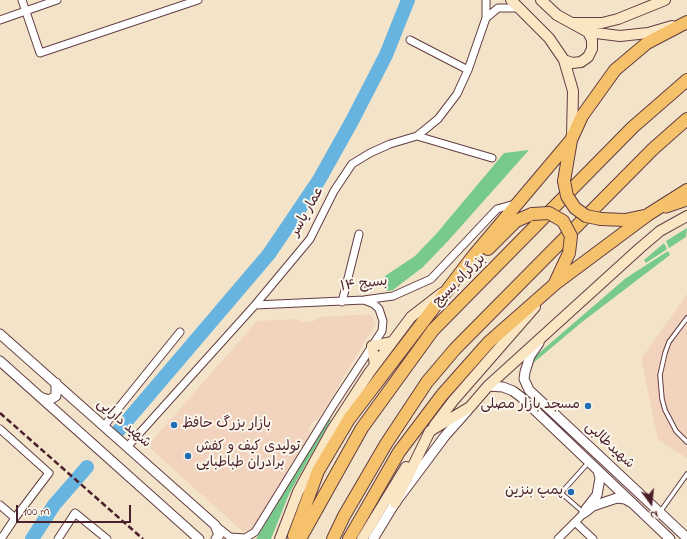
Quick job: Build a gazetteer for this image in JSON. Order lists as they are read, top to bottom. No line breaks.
{"streets":{"highway":["بزرگراه بسیج"],"street":["عمار یاسر","بسیج ۱۴","شهید دارایی","شهیدطالبی"]},"crossings":[["عمار یاسر","بسیج ۱۴"],["عمار یاسر","شهید دارایی"]],"places":["مسجد بازار مصلی","بازار بزرگ حافظ","تولیدی کیف و کفش برادران طباطبایی","پمپ بنزین"],"scale_bar":"100 m","north":"bottom"}
